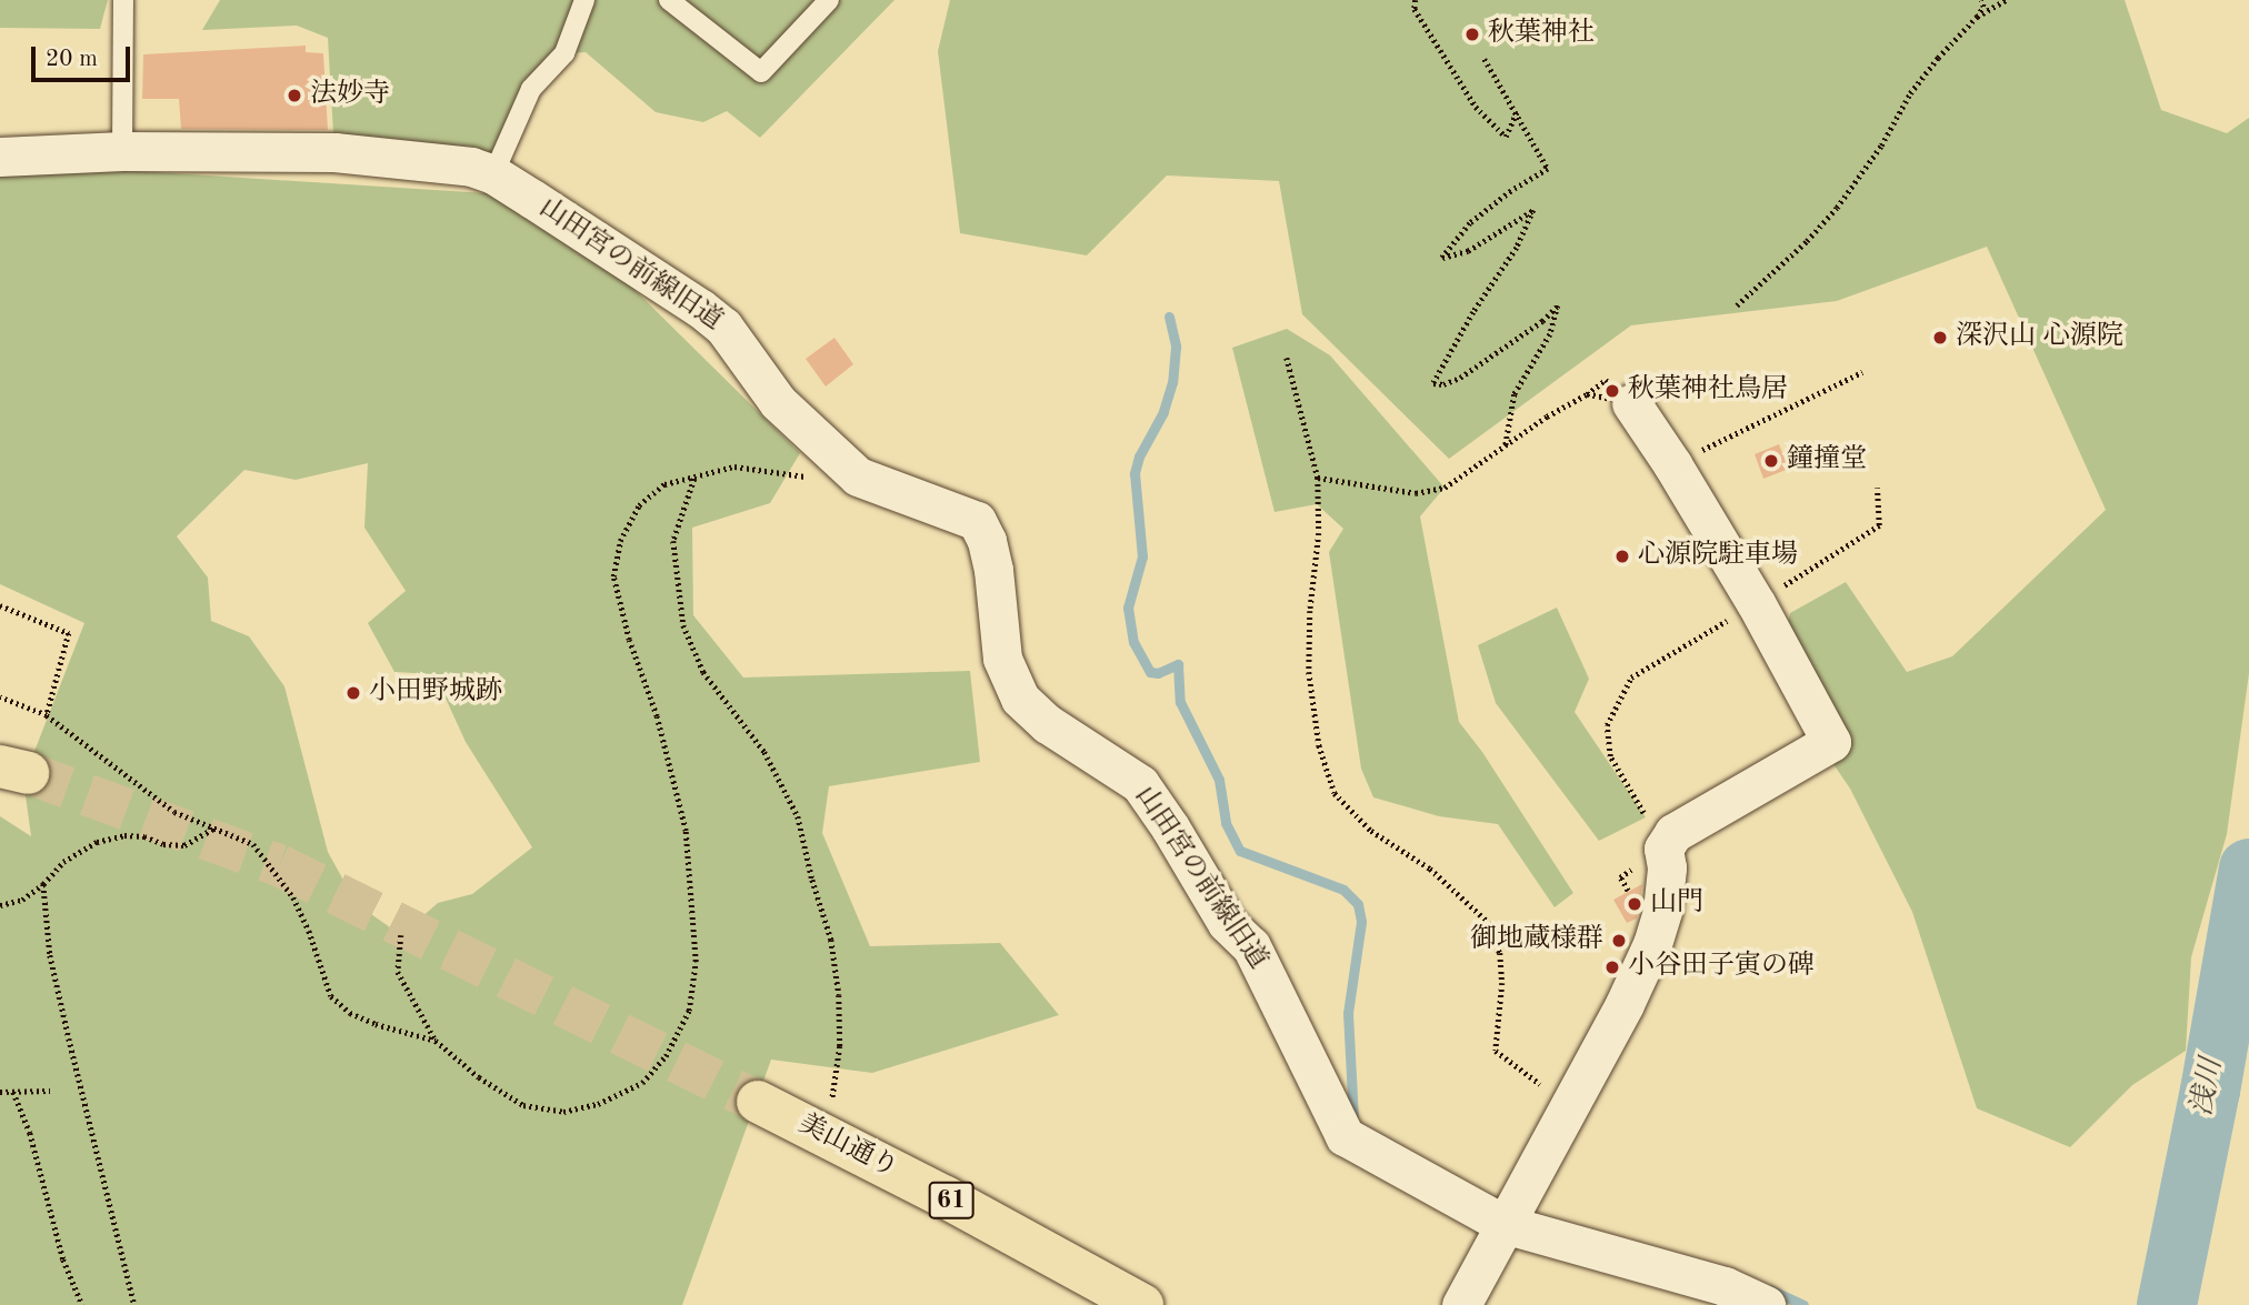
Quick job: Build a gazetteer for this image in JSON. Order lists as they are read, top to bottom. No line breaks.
{"streets":{"main road":["美山通り","61"],"street":["山田宮の前線旧道"]},"water":["浅川"],"places":["秋葉神社","法妙寺","深沢山 心源院","秋葉神社鳥居","鐘撞堂","心源院駐車場","小田野城跡","山門","御地蔵様群","小谷田子寅の碑"],"scale_bar":"20 m"}
